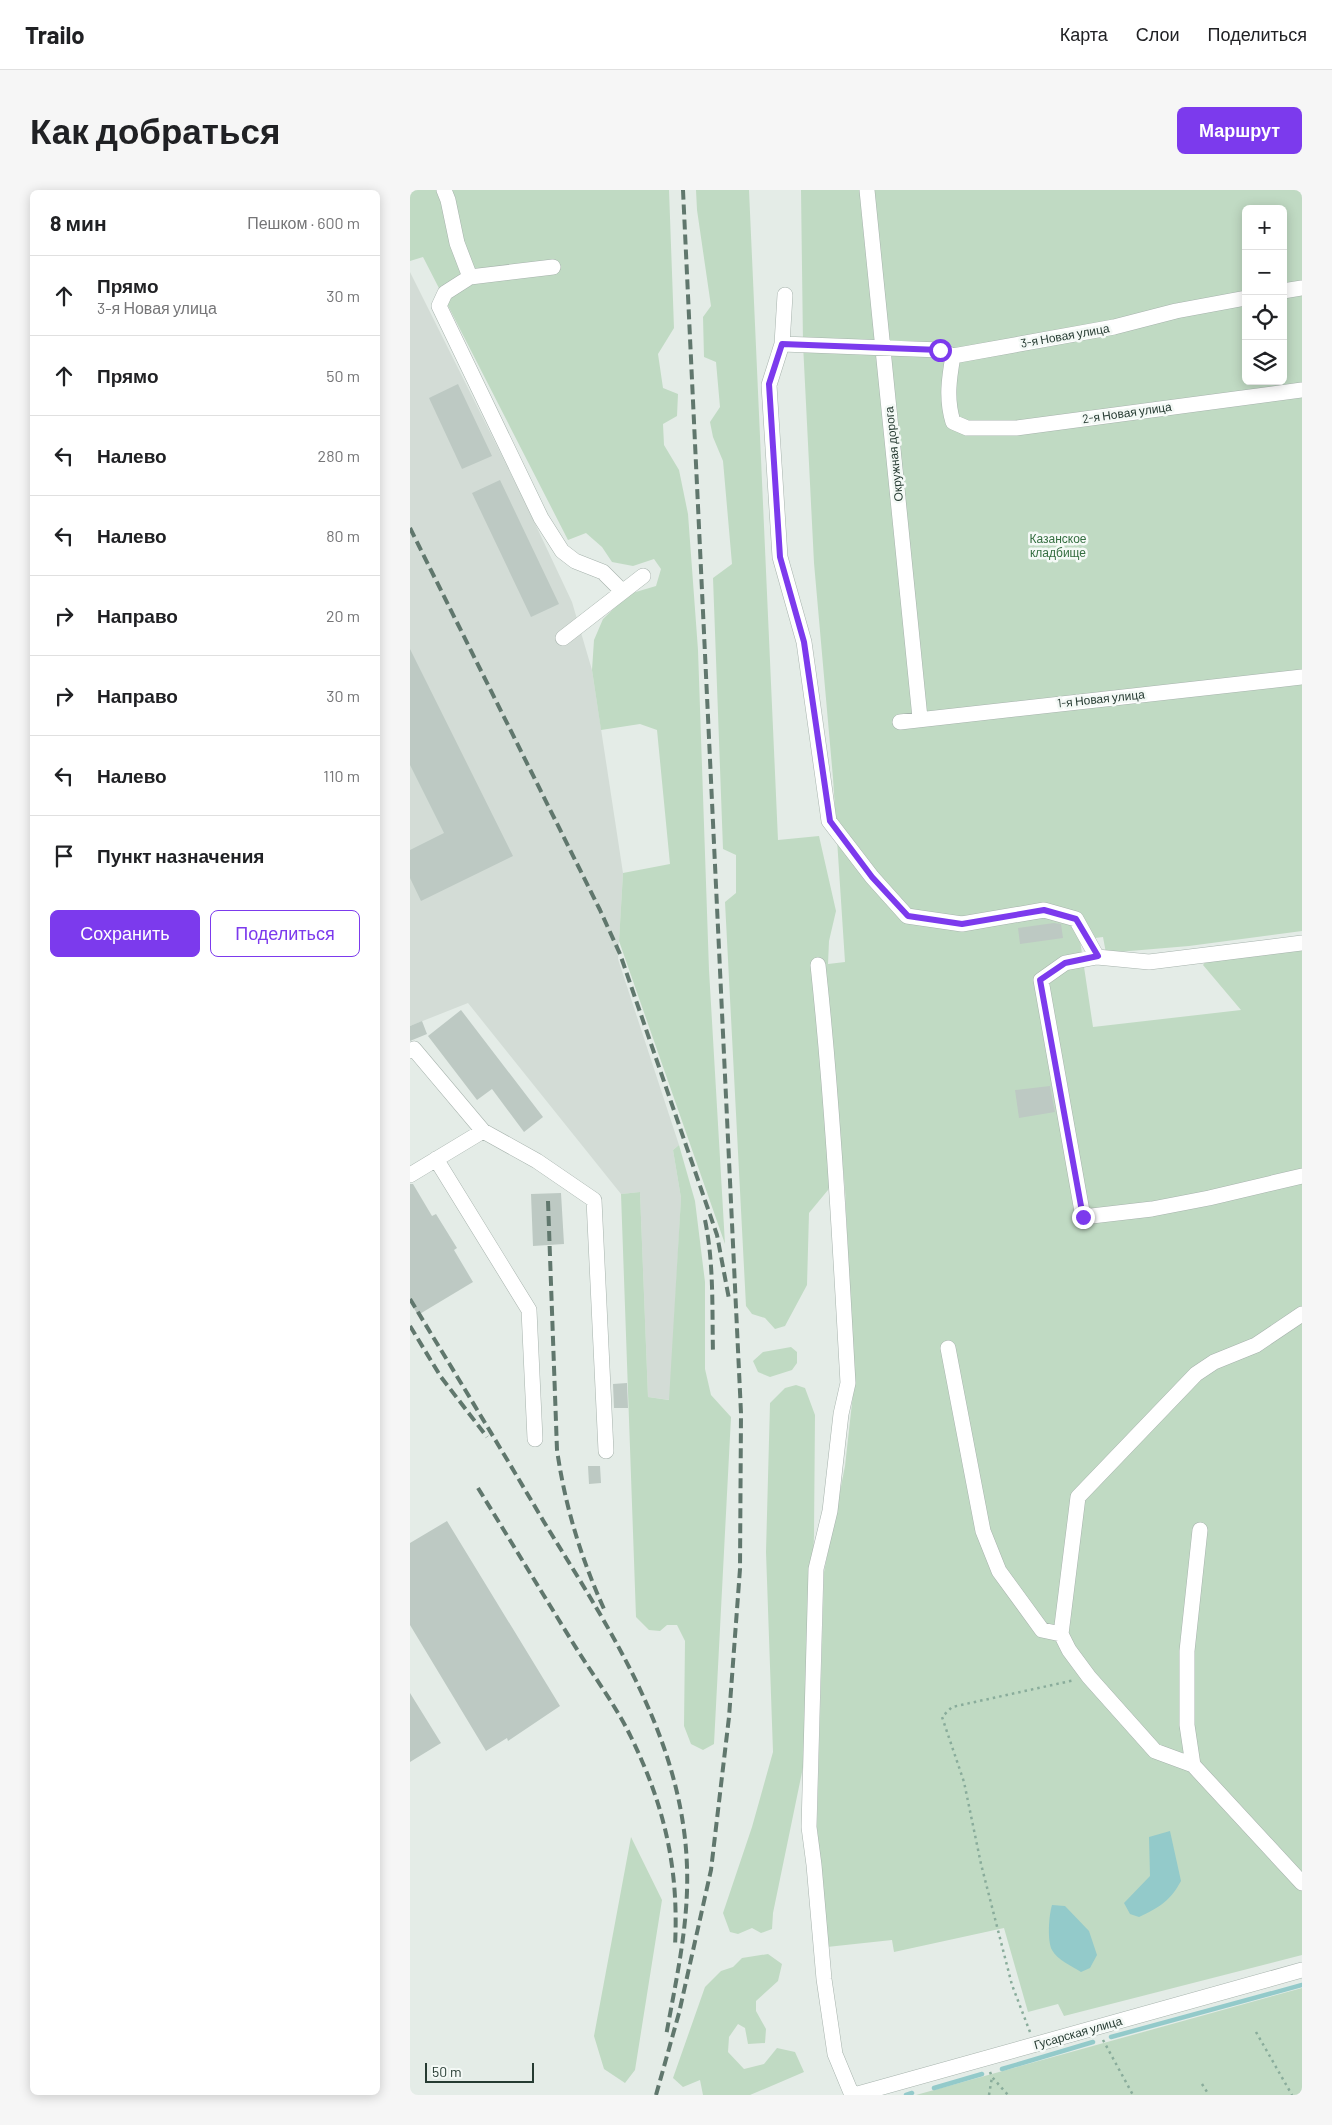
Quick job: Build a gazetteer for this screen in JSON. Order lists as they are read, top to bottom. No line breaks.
{"streets":{"street":["3-я Новая улица","2-я Новая улица","Окружная дорога","1-я Новая улица","Гусарская улица"]},"crossings":[["3-я Новая улица","2-я Новая улица"],["3-я Новая улица","Окружная дорога"],["Окружная дорога","1-я Новая улица"]],"parks":["Казанское кладбище"],"scale_bar":"50 m","page":{"header":"Trailo","nav":["Карта","Слои","Поделиться"],"buttons":["Маршрут",["Сохранить","Поделиться"]],"title":"Как добраться","heading":["8 мин","Пешком · 600 m"],"map_buttons":["+","−"],"list":[["Прямо","3-я Новая улица","30 m"],["Прямо","50 m"],["Налево","280 m"],["Налево","80 m"],["Направо","20 m"],["Направо","30 m"],["Налево","110 m"],"Пункт назначения"],"scale":"50 m"}}
